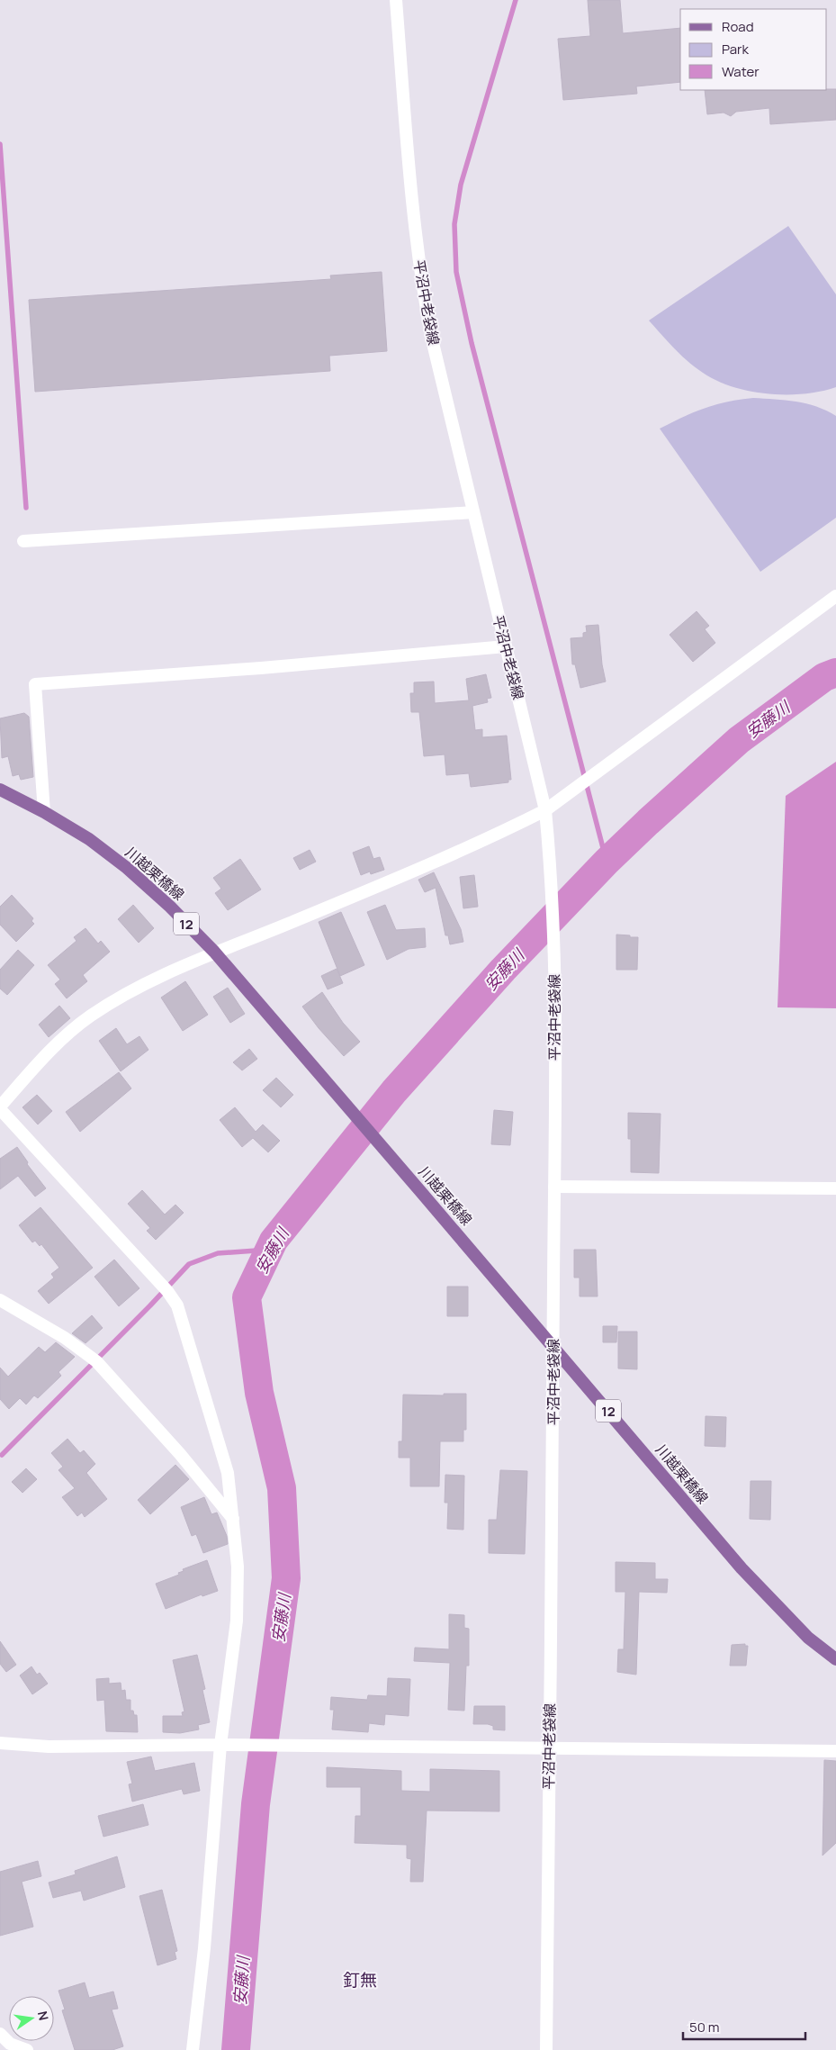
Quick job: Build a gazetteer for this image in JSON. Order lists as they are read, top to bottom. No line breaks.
{"streets":{"main road":["川越栗橋線","12"],"street":["平沼中老袋線"]},"crossings":[["平沼中老袋線","川越栗橋線"]],"districts":["釘無"],"water":["安藤川"],"legend":["Road","Park","Water"],"scale_bar":"50 m","north":"right"}
